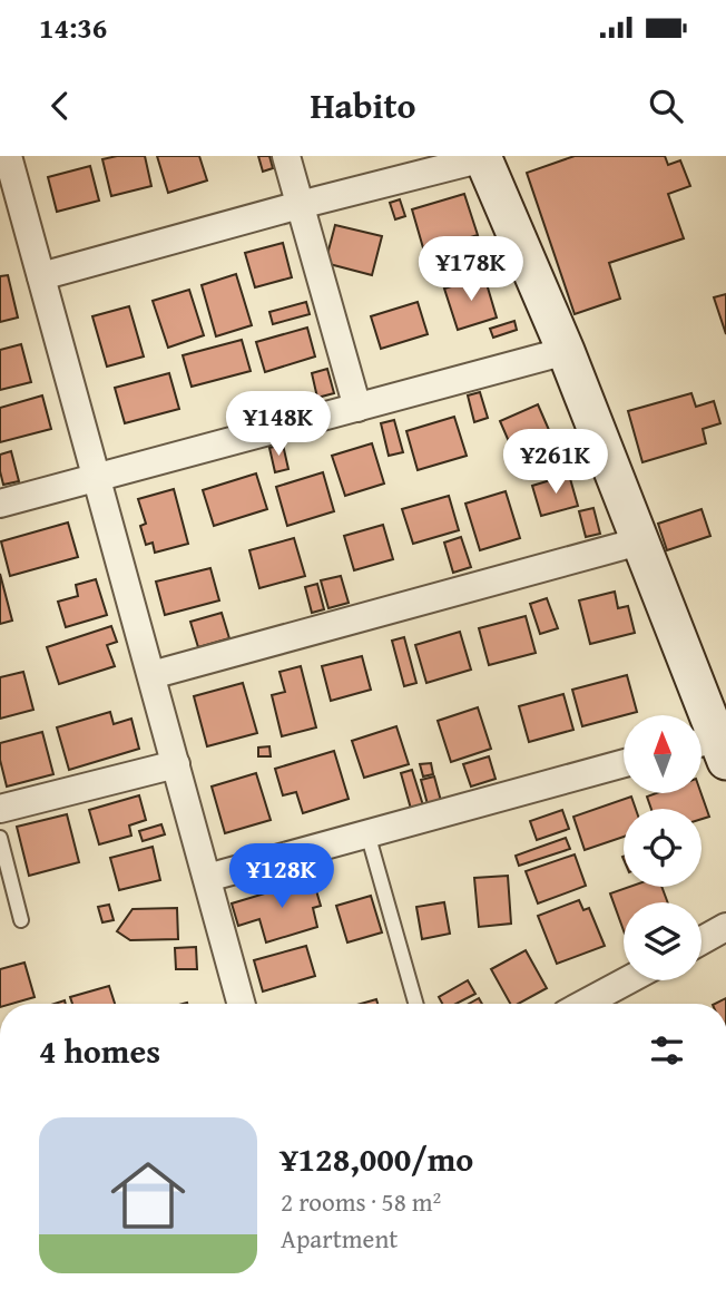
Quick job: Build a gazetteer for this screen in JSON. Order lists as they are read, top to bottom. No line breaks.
{"north":"top","page":{"status":"14:36","header":"Habito","price":["¥178K","¥148K","¥261K","¥128K"],"heading":"4 homes","list":[{"name":"¥128,000/mo","note":"2 rooms · 58 m² · Apartment"}]}}
